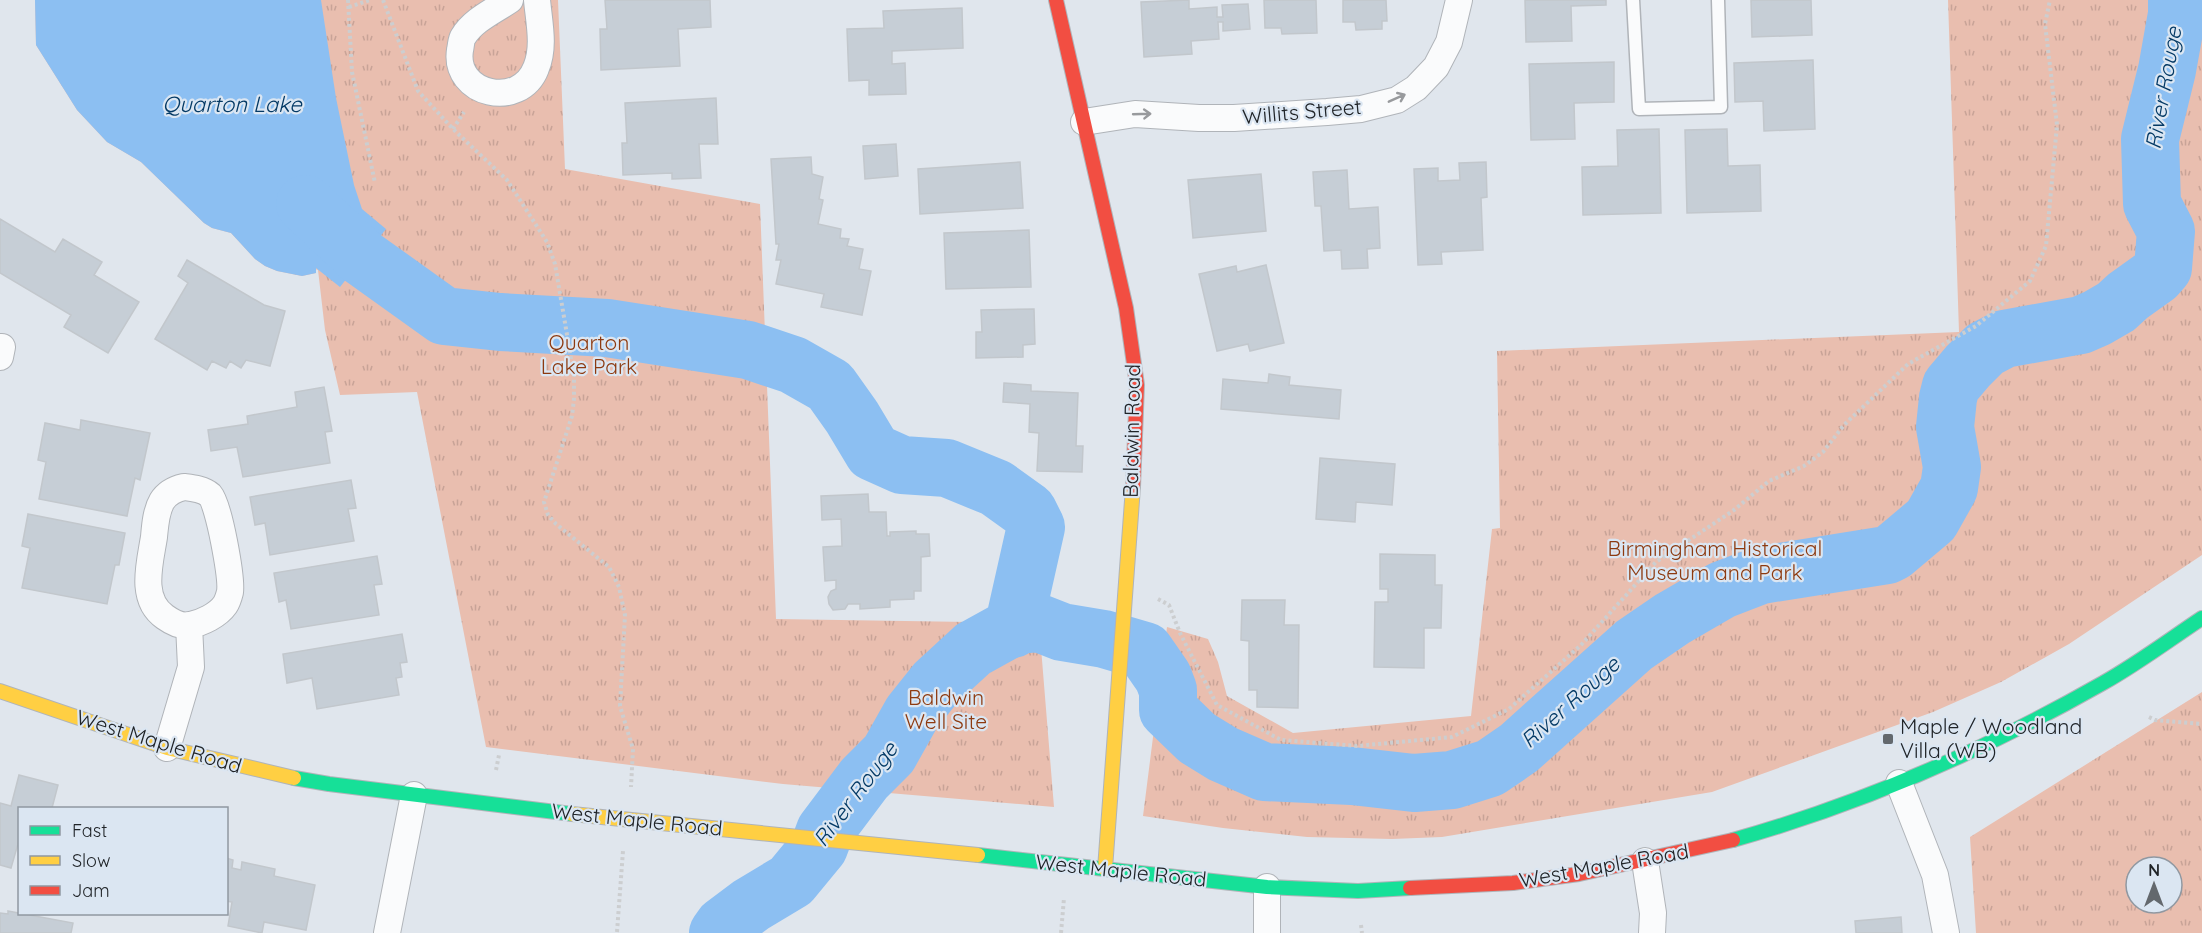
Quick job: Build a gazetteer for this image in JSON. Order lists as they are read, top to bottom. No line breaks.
{"streets":{"main road":["Baldwin Road","West Maple Road"],"street":["Willits Street"]},"crossings":[["Willits Street","Baldwin Road"],["Baldwin Road","West Maple Road"]],"one_way":["Willits Street"],"water":["River Rouge","Quarton Lake"],"parks":["Quarton Lake Park","Birmingham Historical Museum and Park","Baldwin Well Site"],"places":{"transit":["Maple / Woodland Villa (WB)"]},"legend":["Fast","Slow","Jam"],"north":"top"}
